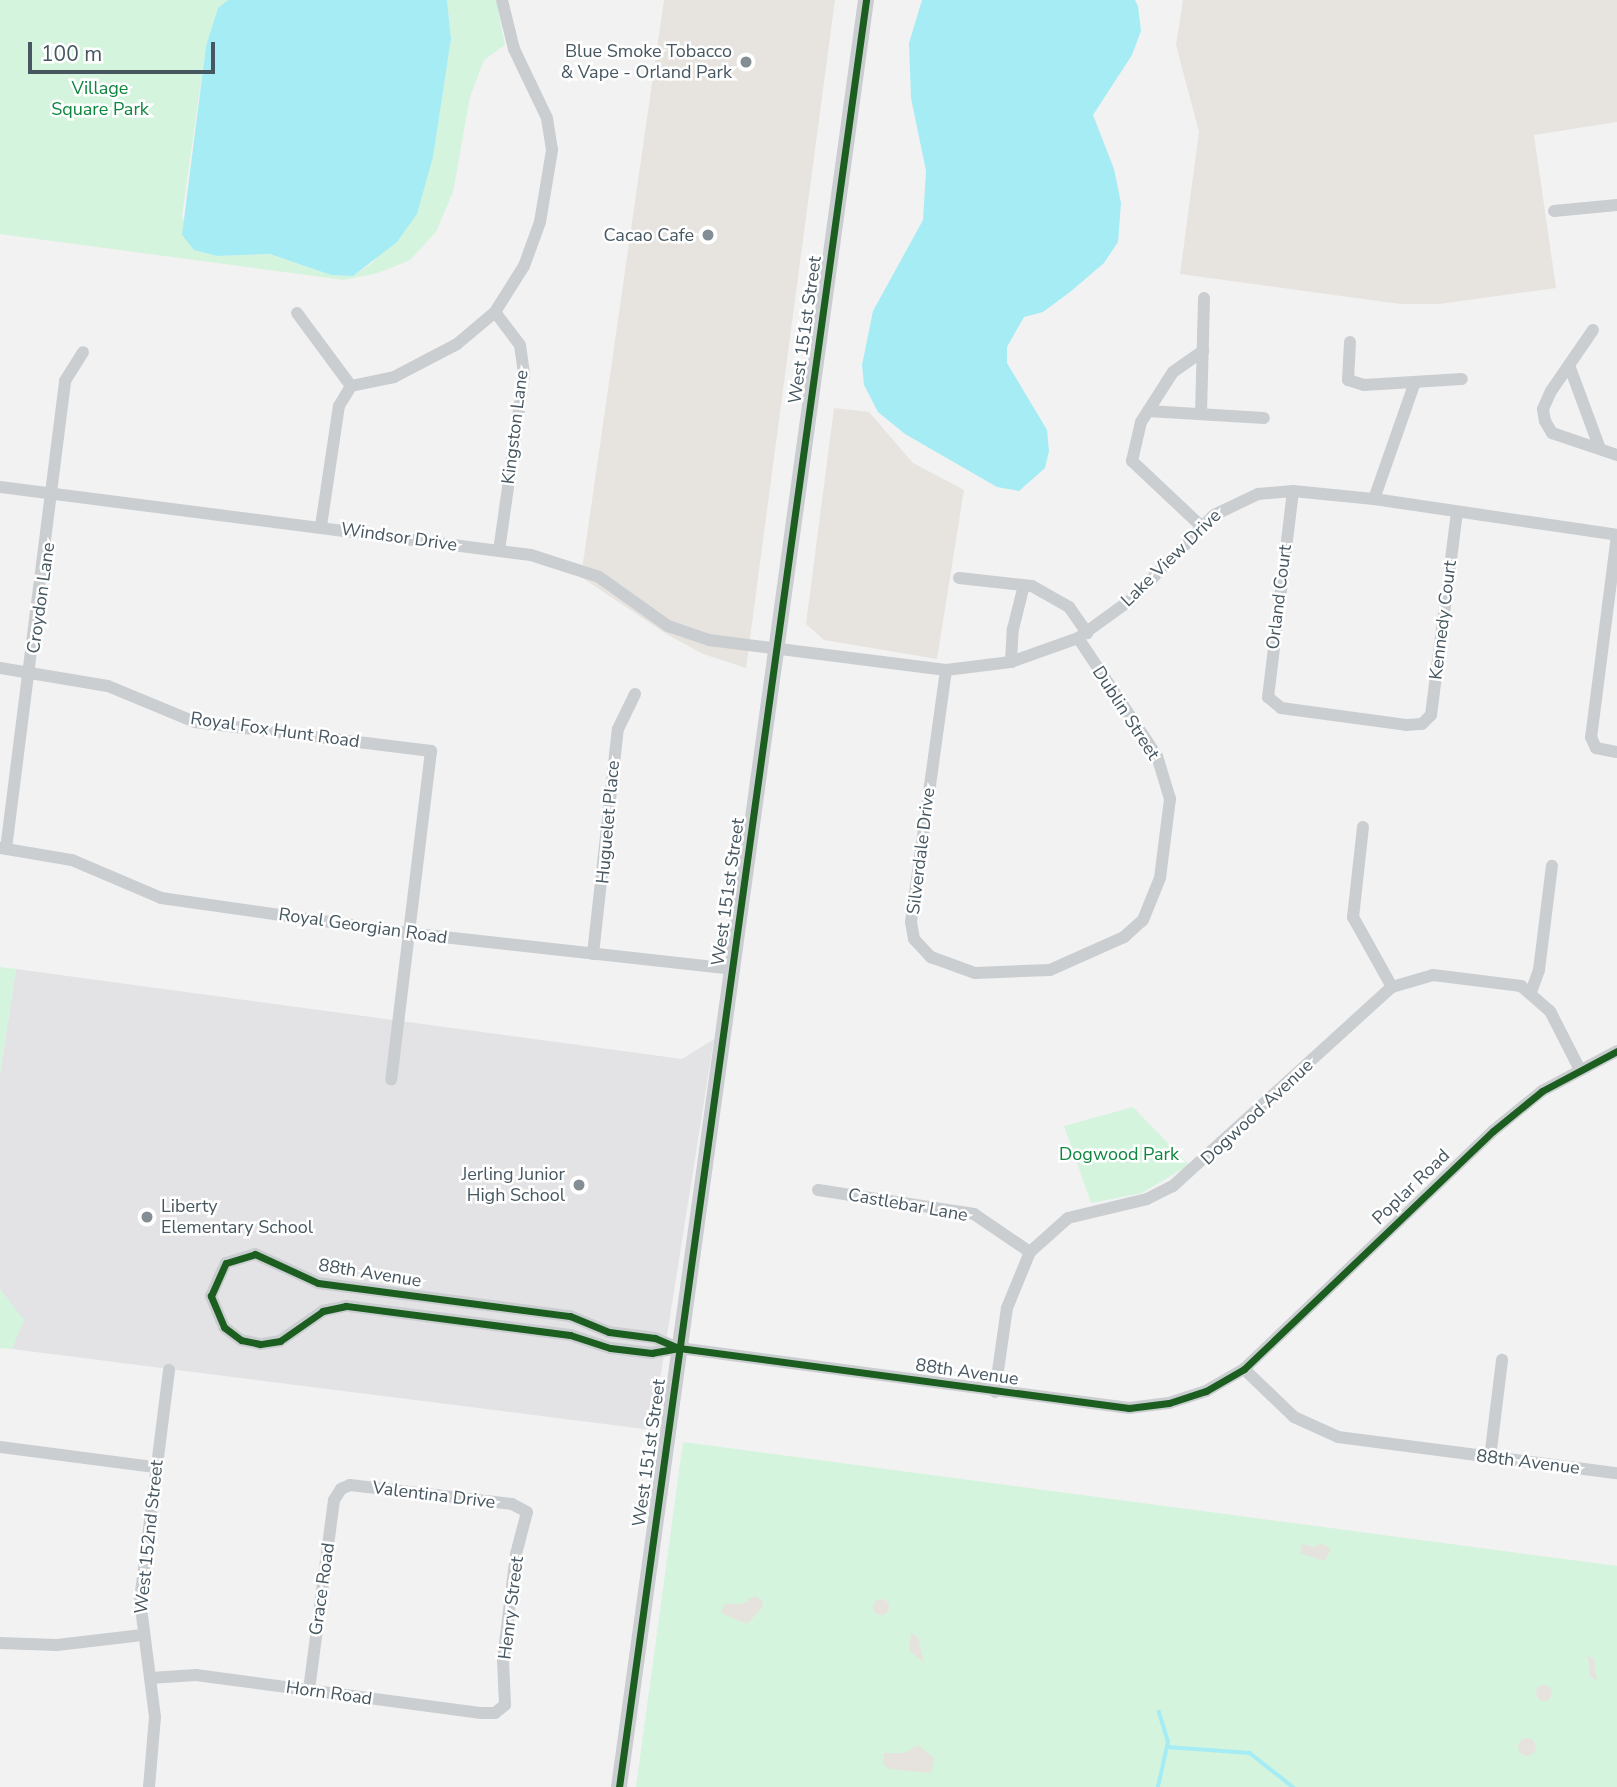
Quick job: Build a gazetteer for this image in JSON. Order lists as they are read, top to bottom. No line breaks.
{"streets":{"street":["West 151st Street","Kingston Lane","Windsor Drive","Lake View Drive","Orland Court","Croydon Lane","Kennedy Court","Dublin Street","Royal Fox Hunt Road","Huguelet Place","Silverdale Drive","Royal Georgian Road","Dogwood Avenue","Poplar Road","Castlebar Lane","88th Avenue","Valentina Drive","West 152nd Street","Grace Road","Henry Street","Horn Road"]},"crossings":[["West 151st Street","Windsor Drive"],["West 151st Street","Lake View Drive"],["West 151st Street","Royal Georgian Road"],["West 151st Street","88th Avenue"],["Kingston Lane","Windsor Drive"],["Windsor Drive","Lake View Drive"],["Windsor Drive","Croydon Lane"],["Lake View Drive","Orland Court"],["Lake View Drive","Kennedy Court"],["Lake View Drive","Dublin Street"],["Lake View Drive","Silverdale Drive"],["Orland Court","Kennedy Court"],["Croydon Lane","Royal Fox Hunt Road"],["Croydon Lane","Royal Georgian Road"],["Dublin Street","Silverdale Drive"],["Royal Fox Hunt Road","Royal Georgian Road"],["Huguelet Place","Royal Georgian Road"],["Dogwood Avenue","Castlebar Lane"],["Dogwood Avenue","88th Avenue"],["Poplar Road","88th Avenue"],["Valentina Drive","Grace Road"],["Valentina Drive","Henry Street"],["West 152nd Street","Horn Road"],["Grace Road","Horn Road"],["Henry Street","Horn Road"]],"parks":["Village Square Park","Dogwood Park"],"places":["Blue Smoke Tobacco & Vape - Orland Park","Cacao Cafe","Jerling Junior High School","Liberty Elementary School"],"scale_bar":"100 m"}
